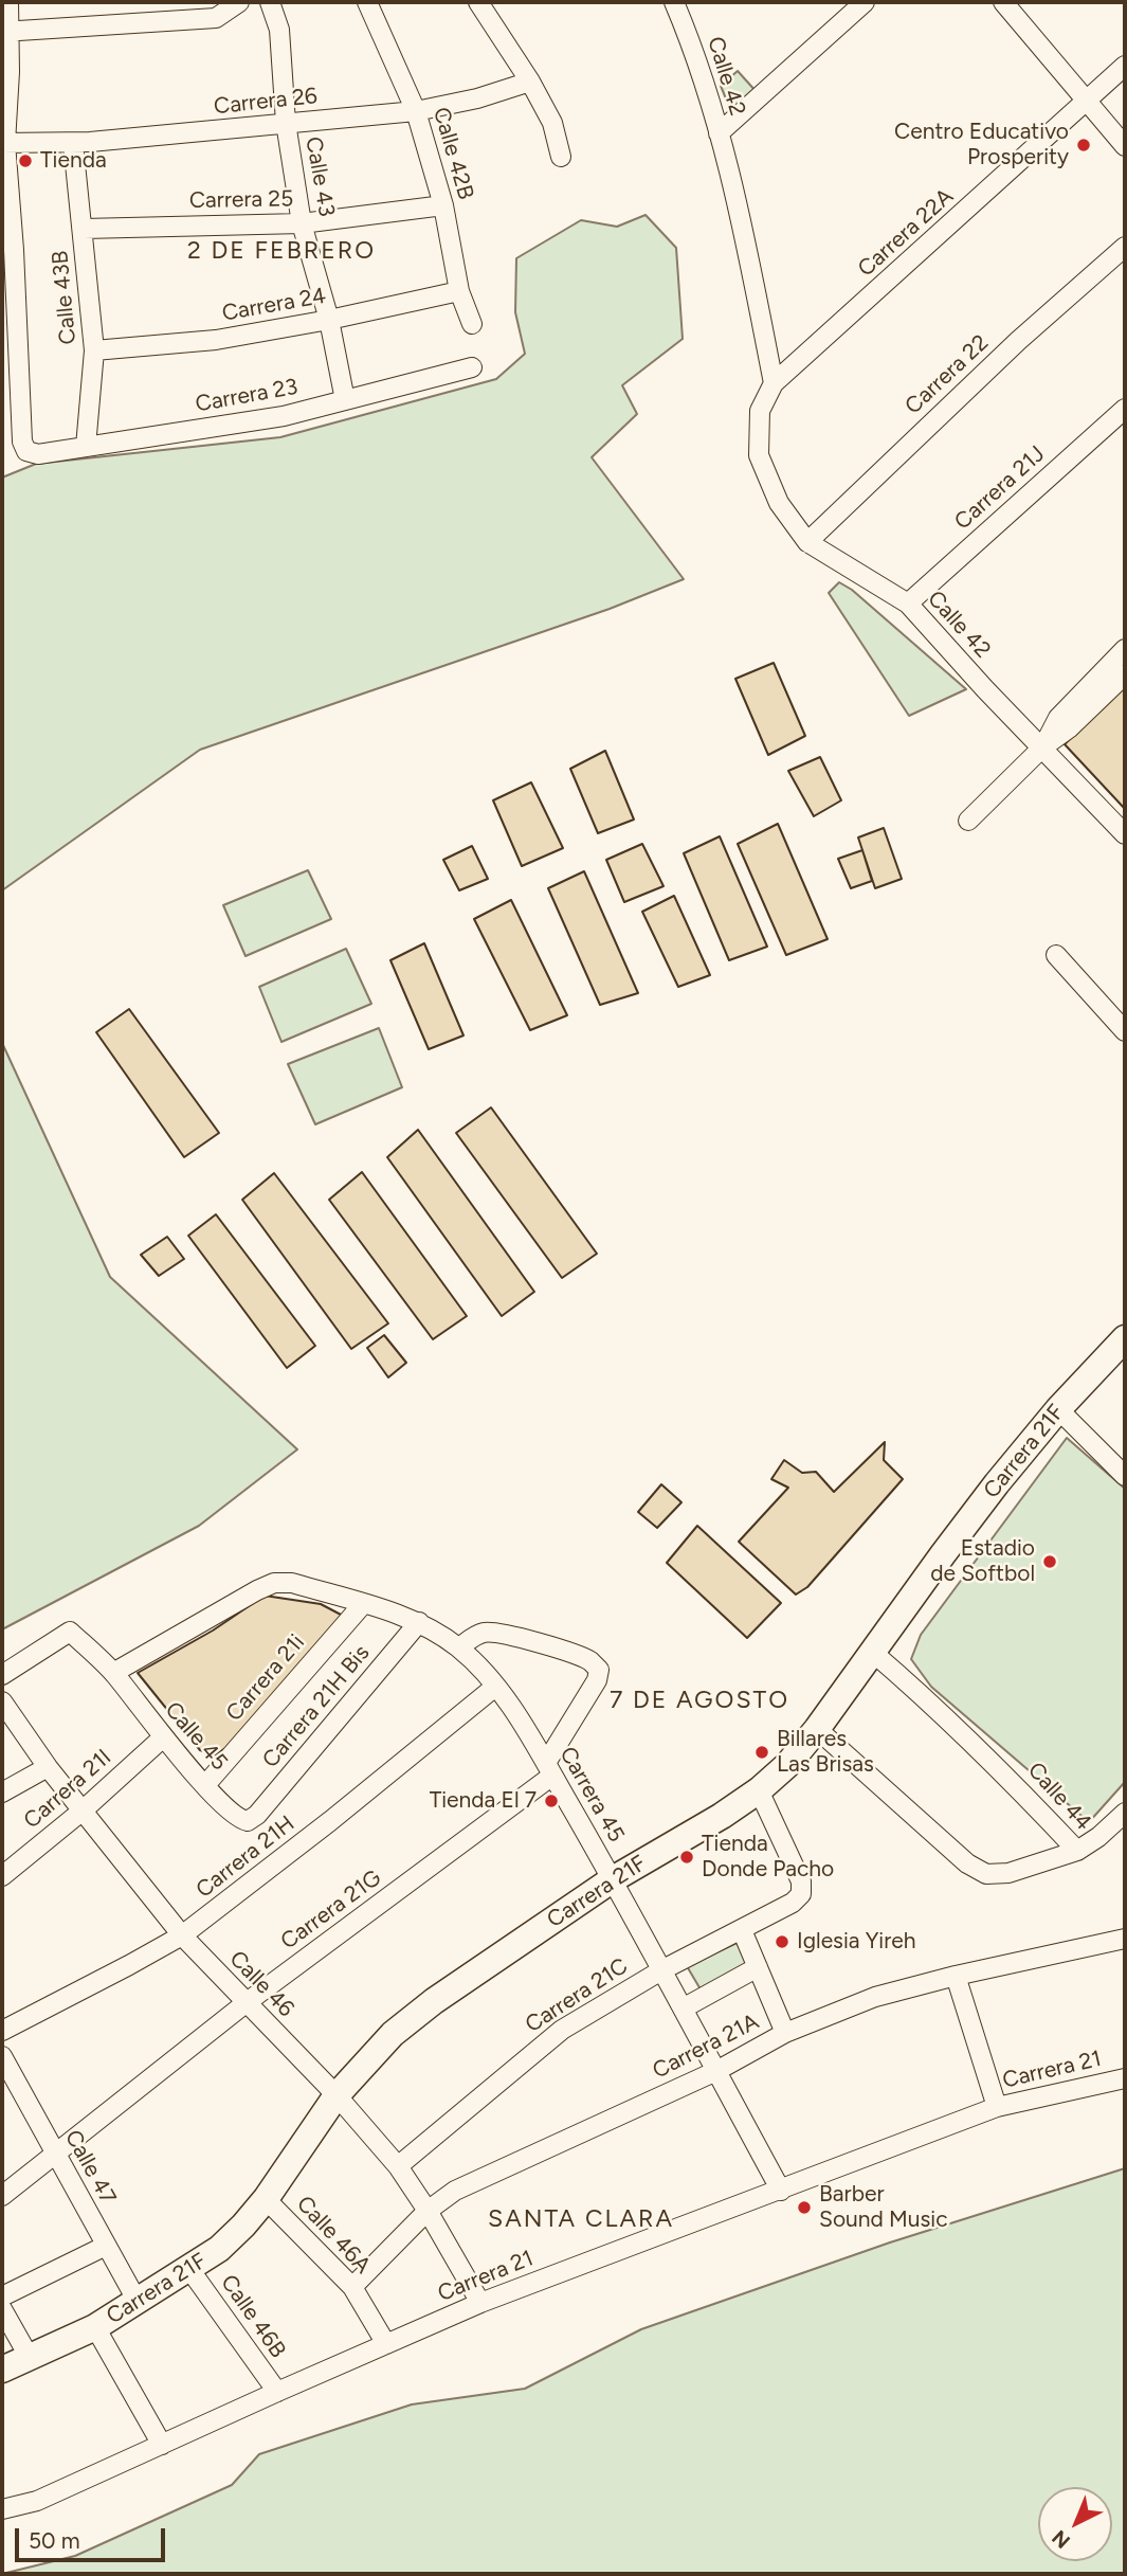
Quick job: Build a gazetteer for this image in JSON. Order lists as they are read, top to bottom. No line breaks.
{"streets":{"street":["Calle 42","Carrera 26","Calle 42B","Calle 43","Carrera 25","Carrera 22A","Calle 43B","Carrera 24","Carrera 22","Carrera 23","Carrera 21J","Carrera 21F","Carrera 21i","Carrera 21H Bis","Calle 45","Carrera 21I","Carrera 45","Calle 44","Carrera 21H","Carrera 21G","Calle 46","Carrera 21C","Carrera 21A","Carrera 21","Calle 47","Calle 46A","Calle 46B"]},"crossings":[["Calle 42","Carrera 22A"],["Calle 42","Carrera 22"],["Calle 42","Carrera 21J"],["Carrera 26","Calle 42B"],["Carrera 26","Calle 43"],["Carrera 26","Calle 43B"],["Carrera 26","Carrera 23"],["Calle 42B","Carrera 25"],["Calle 42B","Carrera 24"],["Calle 43","Carrera 25"],["Calle 43","Carrera 24"],["Calle 43","Carrera 23"],["Carrera 25","Calle 43B"],["Calle 43B","Carrera 24"],["Calle 43B","Carrera 23"],["Carrera 21F","Carrera 45"],["Carrera 21F","Calle 44"],["Carrera 21F","Calle 46"],["Carrera 21F","Carrera 21C"],["Carrera 21F","Calle 47"],["Carrera 21F","Calle 46A"],["Carrera 21F","Calle 46B"],["Carrera 21i","Calle 45"],["Carrera 21i","Carrera 45"],["Carrera 21H Bis","Calle 45"],["Carrera 21H Bis","Carrera 45"],["Calle 45","Carrera 21I"],["Calle 45","Carrera 45"],["Carrera 21I","Calle 46"],["Carrera 45","Carrera 21H"],["Carrera 45","Carrera 21G"],["Carrera 45","Carrera 21C"],["Carrera 45","Carrera 21A"],["Carrera 45","Carrera 21"],["Carrera 21H","Calle 46"],["Carrera 21G","Calle 46"],["Carrera 21G","Calle 47"],["Calle 46","Carrera 21C"],["Calle 46","Carrera 21A"],["Calle 46","Carrera 21"],["Carrera 21A","Calle 46A"],["Carrera 21","Calle 46A"],["Carrera 21","Calle 46B"]],"districts":["2 DE FEBRERO","7 DE AGOSTO","SANTA CLARA"],"places":["Centro Educativo Prosperity","Tienda","Estadio de Softbol","Billares Las Brisas","Tienda El 7","Tienda Donde Pacho","Iglesia Yireh","Barber Sound Music"],"scale_bar":"50 m","north":"bottom left"}
